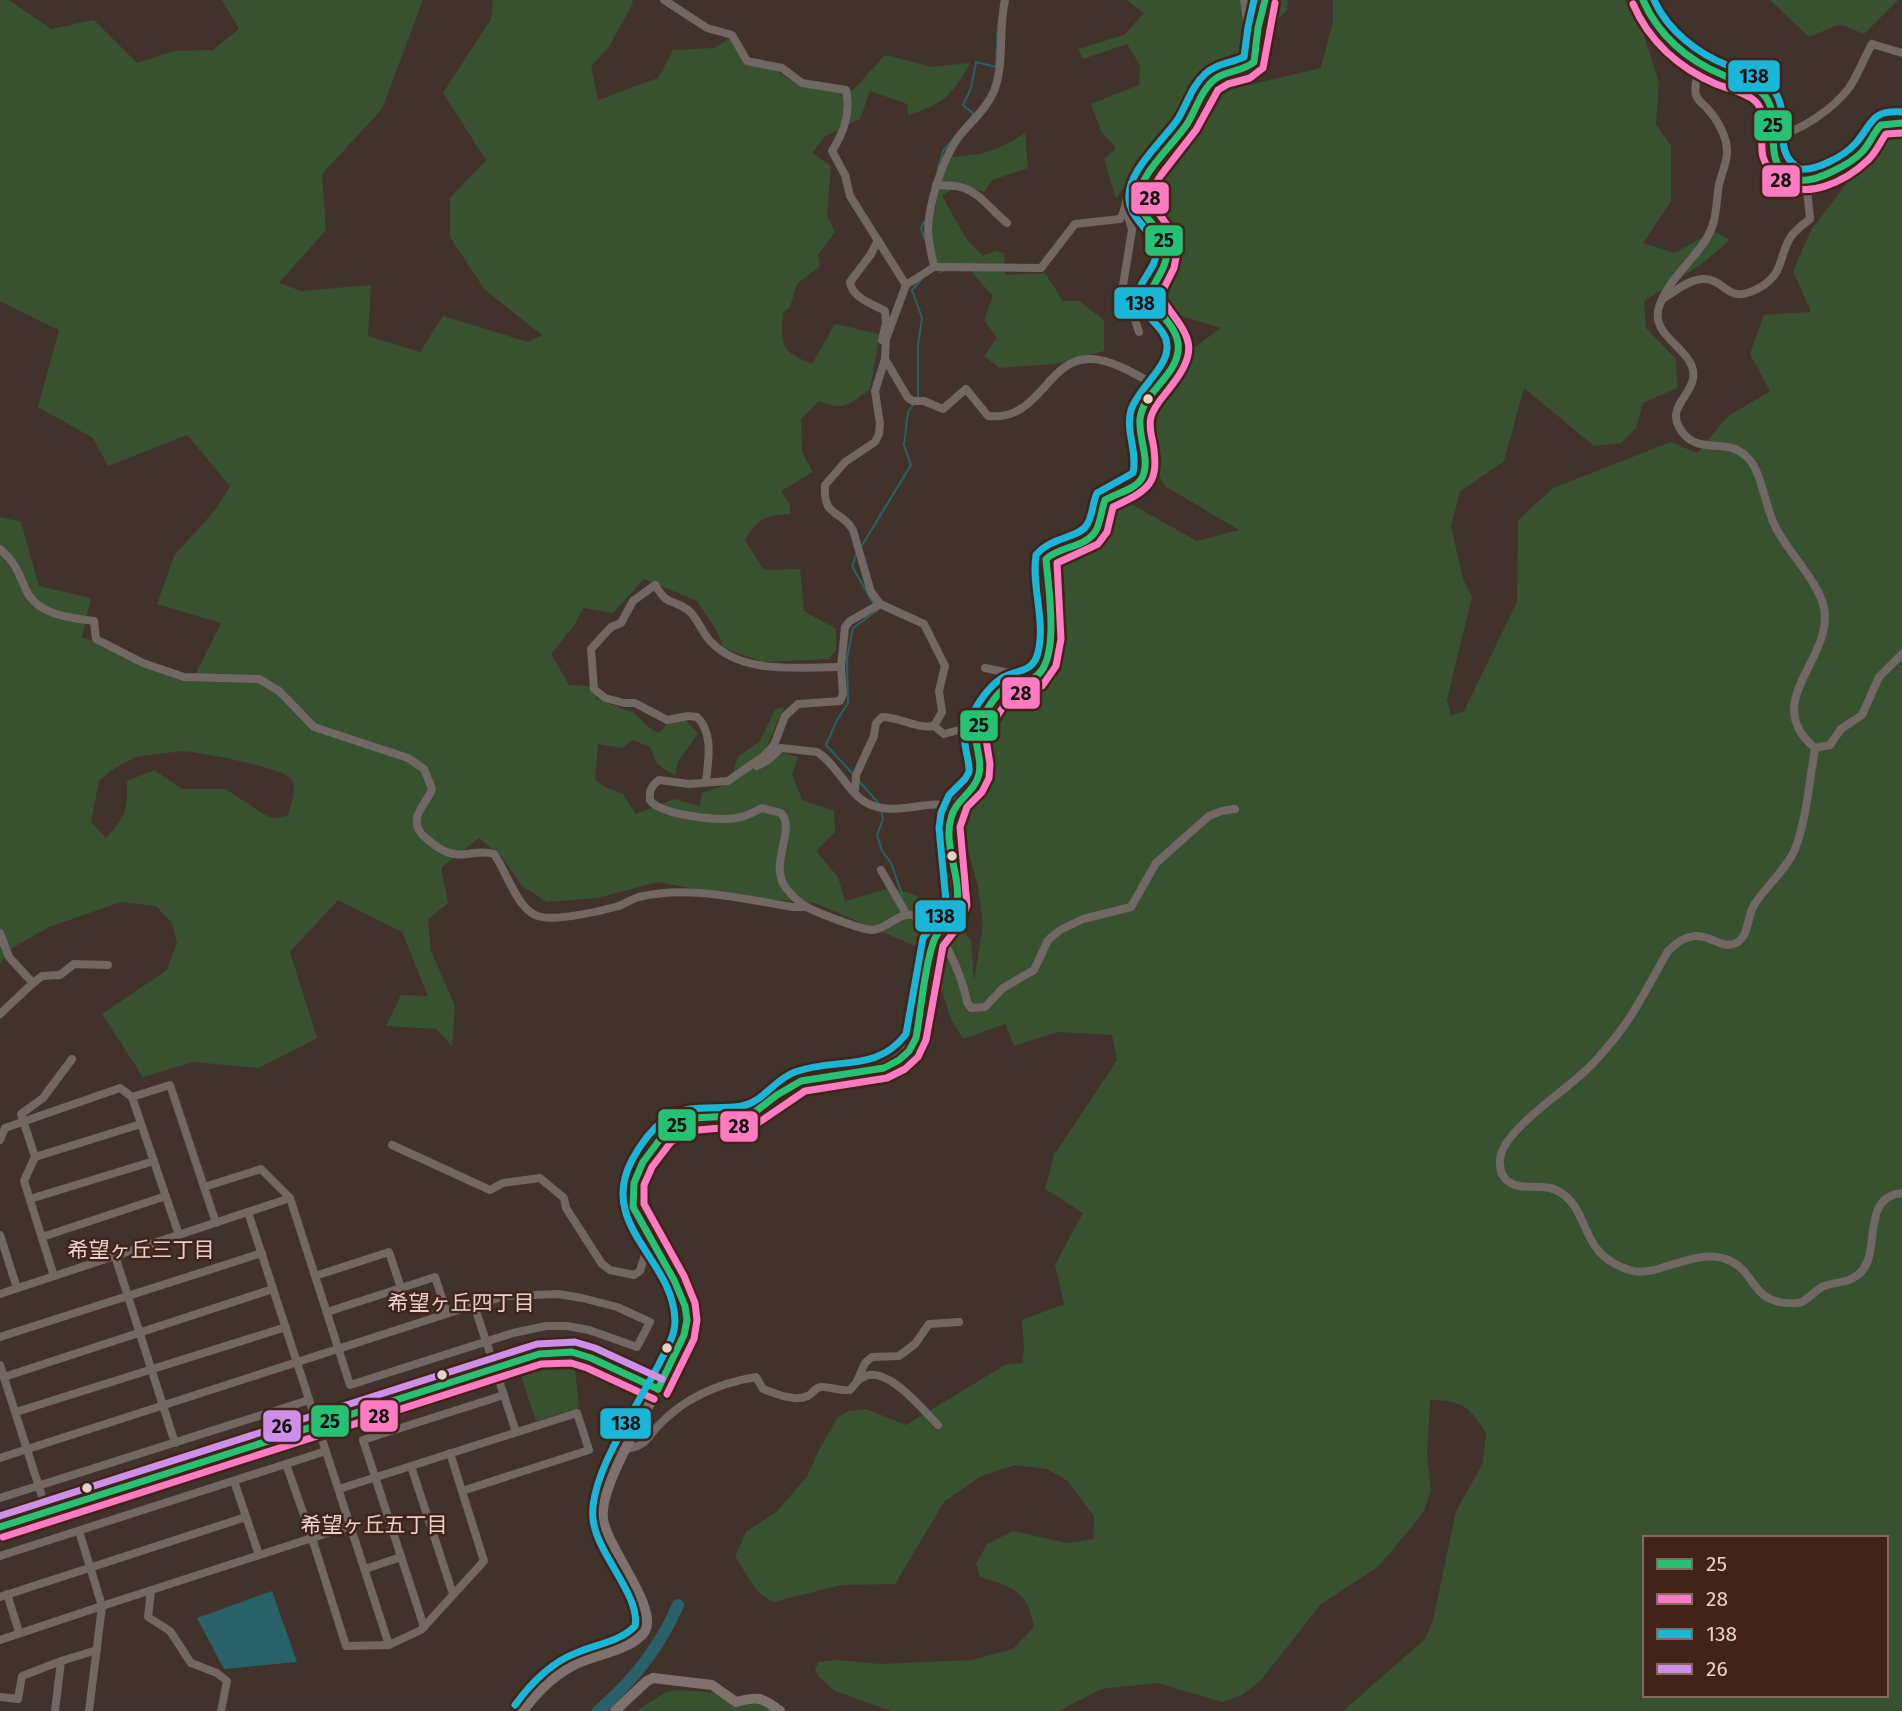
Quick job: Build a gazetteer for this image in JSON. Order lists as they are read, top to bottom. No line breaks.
{"districts":["希望ヶ丘三丁目","希望ヶ丘四丁目","希望ヶ丘五丁目"],"lines":["transit line 25","transit line 138","transit line 28","transit line 26"],"legend":["25","28","138","26"]}
